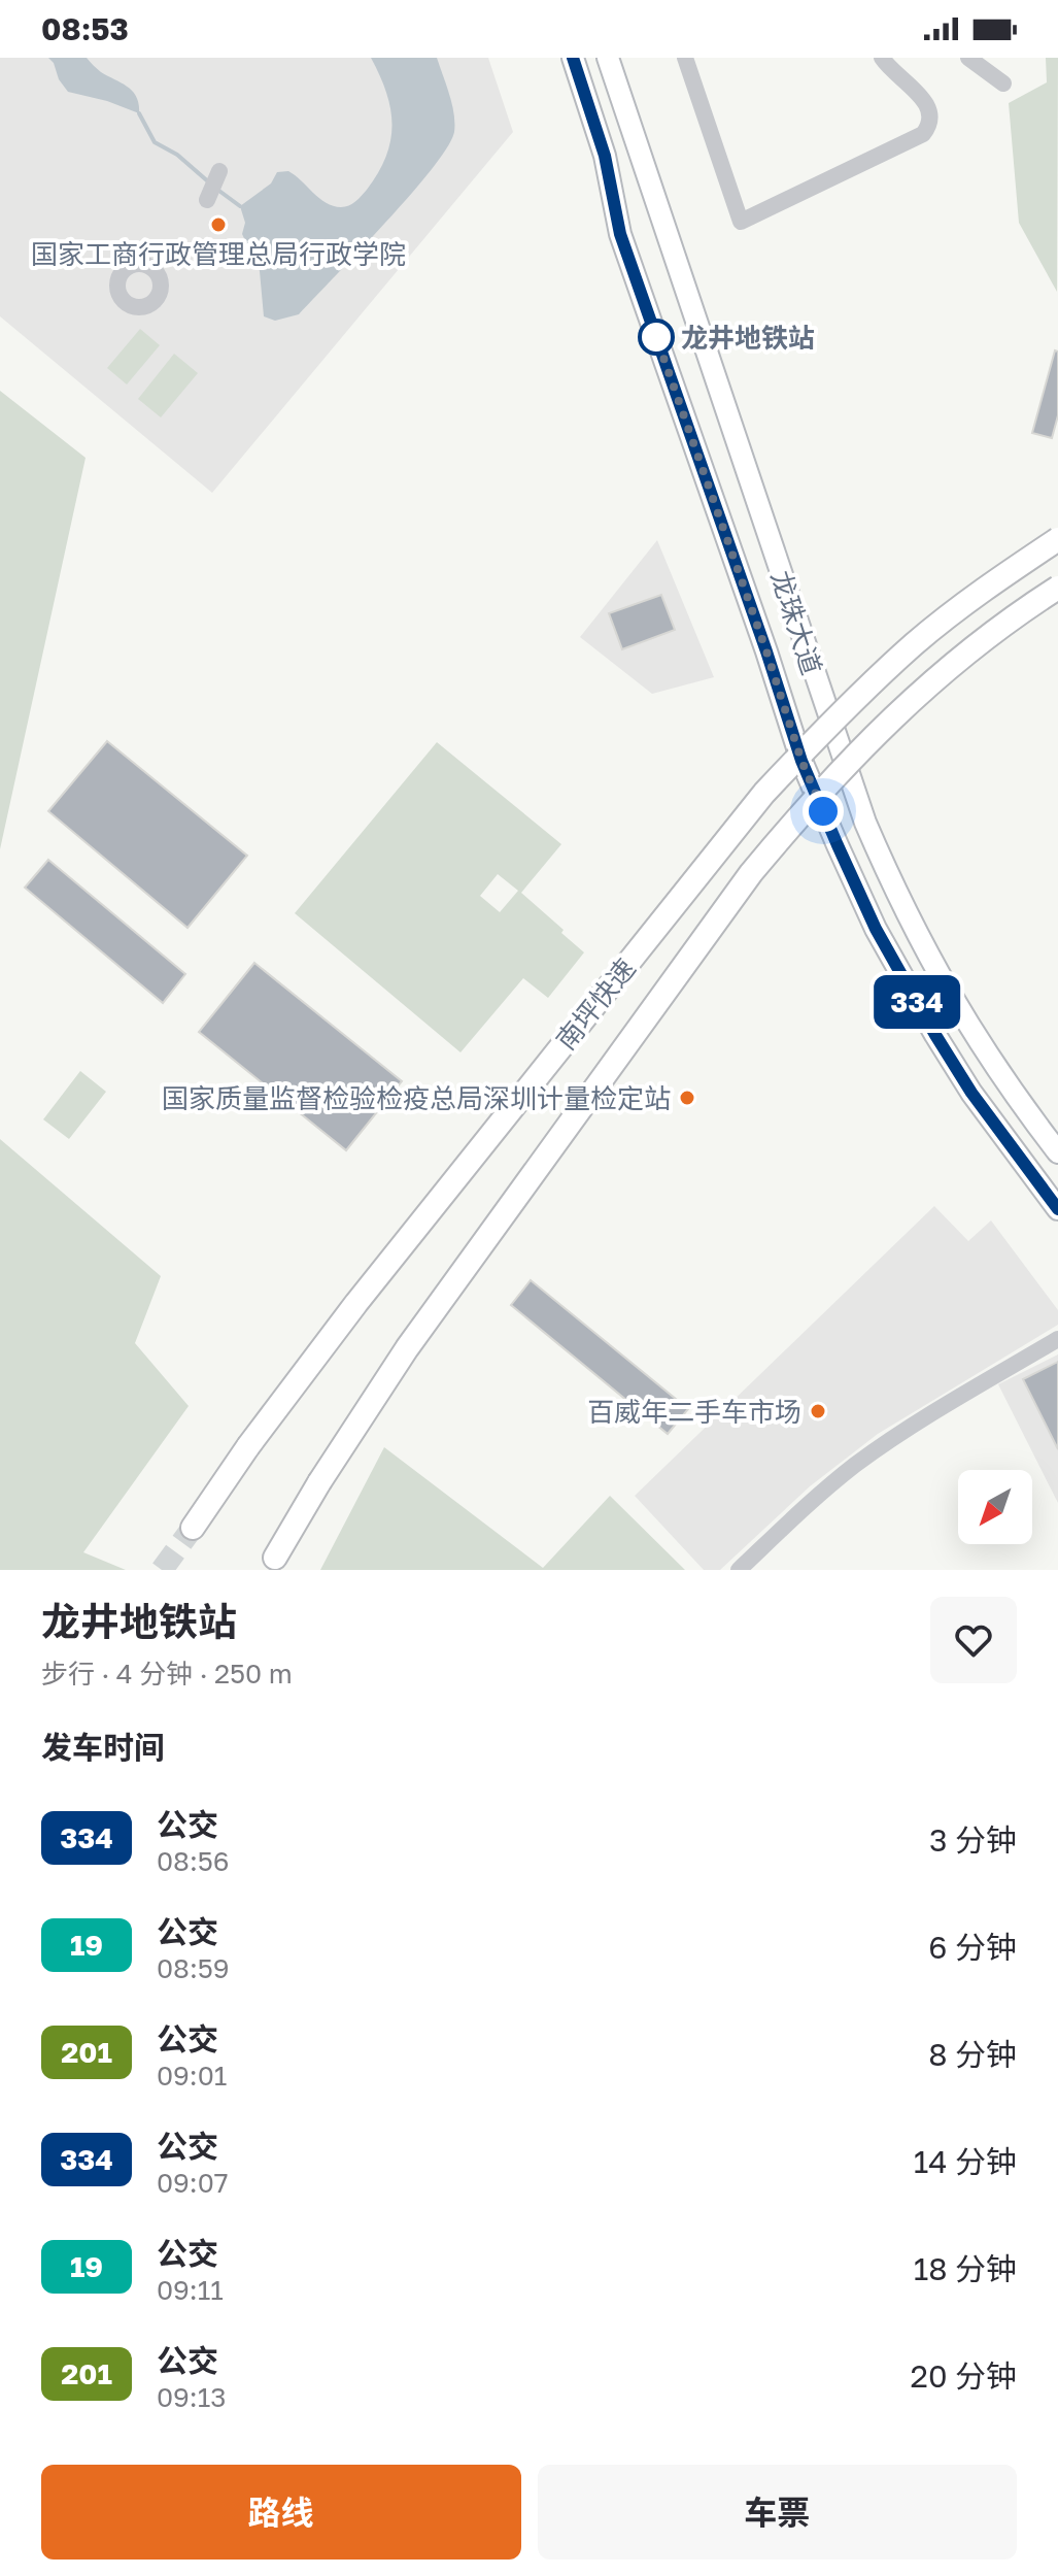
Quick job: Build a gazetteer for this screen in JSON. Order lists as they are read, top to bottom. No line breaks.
{"streets":{"highway":["南坪快速"],"main road":["龙珠大道"]},"places":["国家工商行政管理总局行政学院","龙井地铁站","国家质量监督检验检疫总局深圳计量检定站","百威年二手车市场"],"lines":["bus line 334"],"north":"bottom left","page":{"status":"08:53","on_map":"334","heading":[["龙井地铁站","步行 · 4 分钟 · 250 m"],"发车时间"],"list":[{"mark":"334","name":"公交","note":"08:56","value":"3 分钟"},{"mark":"19","name":"公交","note":"08:59","value":"6 分钟"},{"mark":"201","name":"公交","note":"09:01","value":"8 分钟"},{"mark":"334","name":"公交","note":"09:07","value":"14 分钟"},{"mark":"19","name":"公交","note":"09:11","value":"18 分钟"},{"mark":"201","name":"公交","note":"09:13","value":"20 分钟"}],"buttons":["路线","车票"]}}
